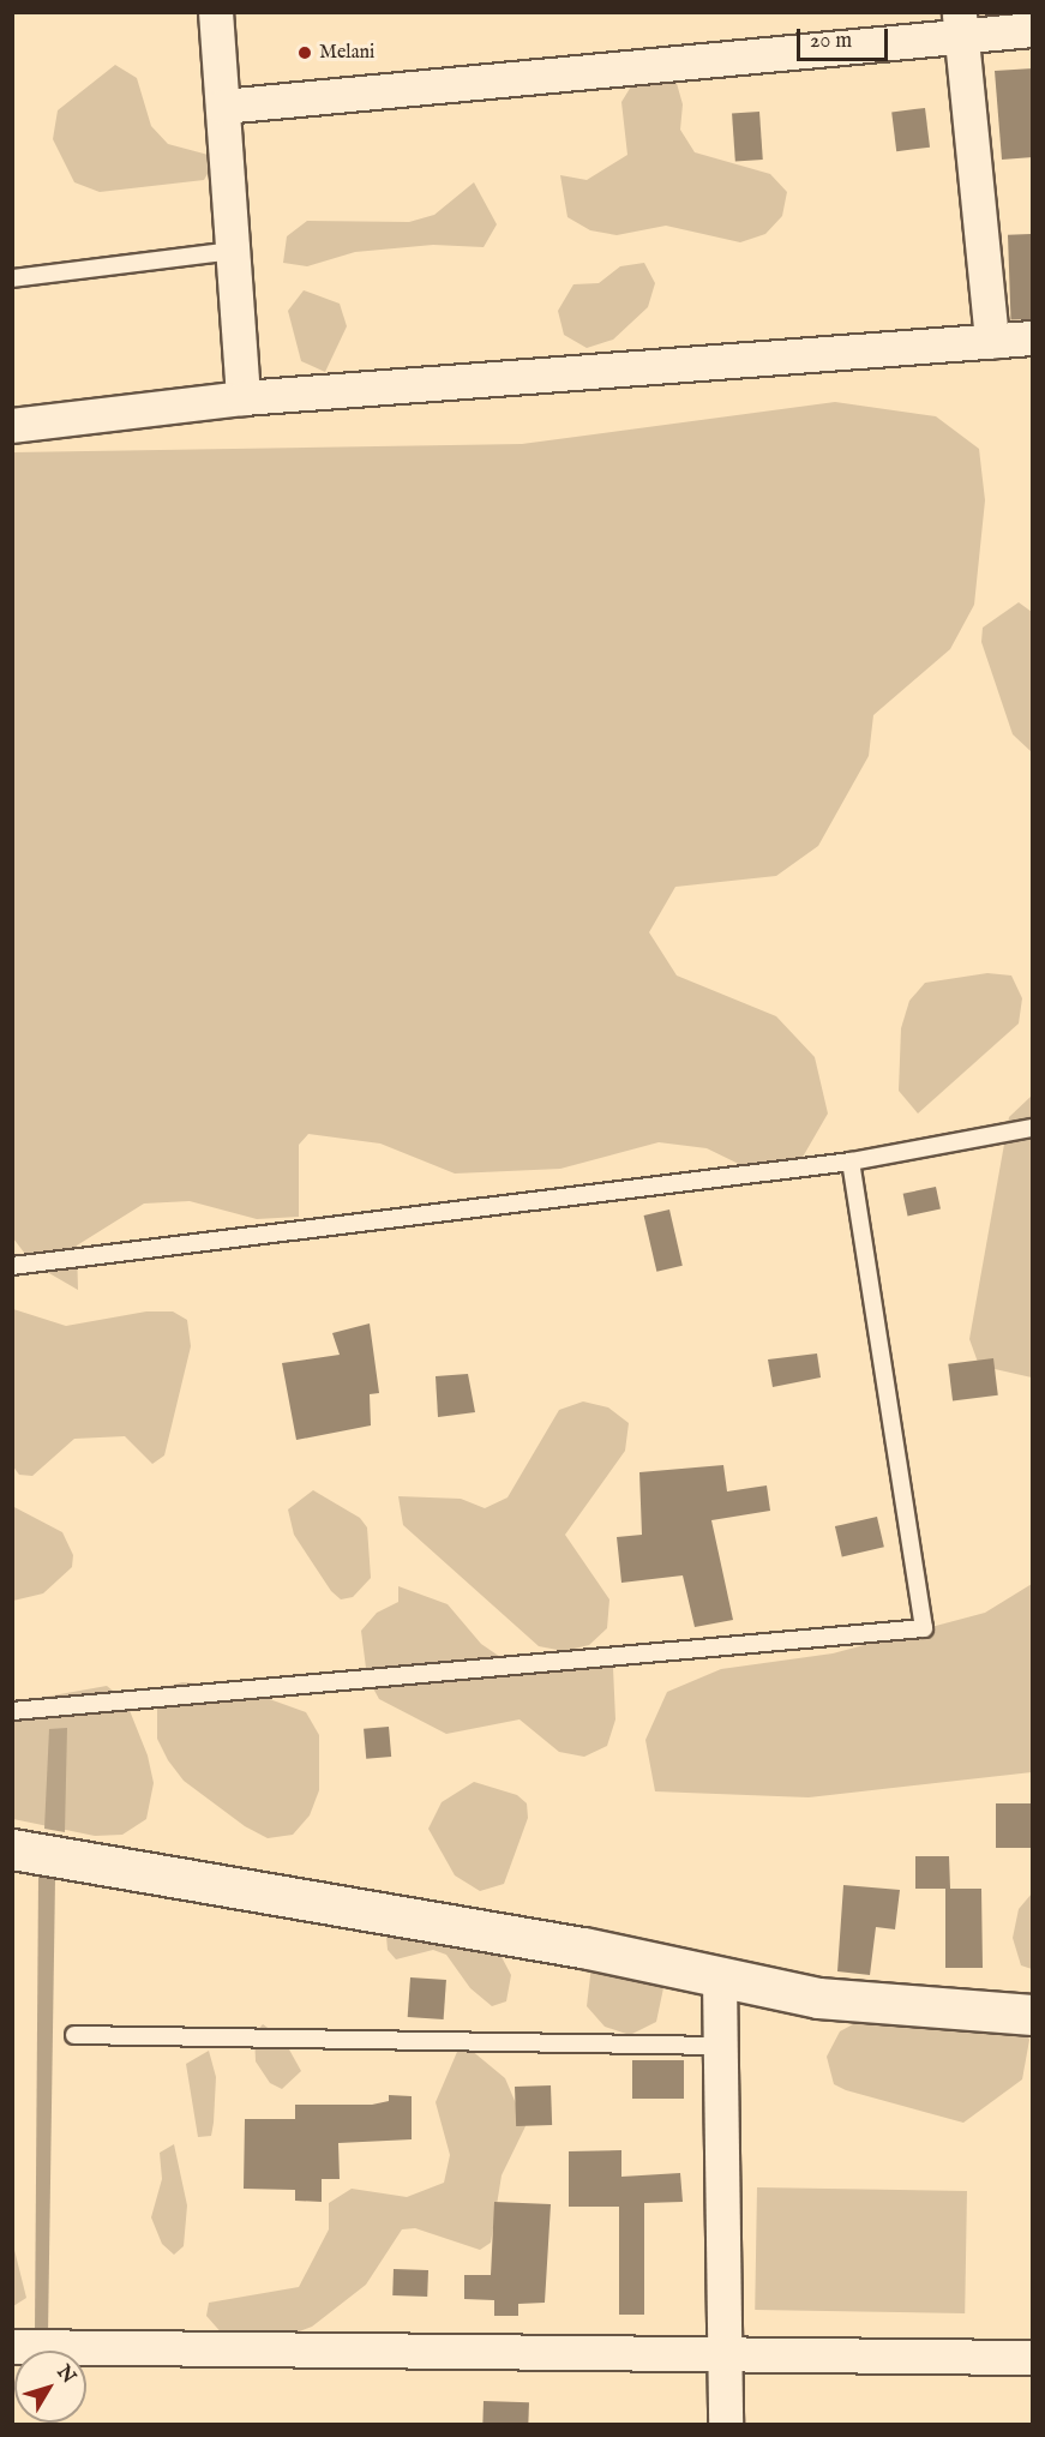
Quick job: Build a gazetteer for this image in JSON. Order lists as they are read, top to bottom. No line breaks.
{"places":["Melani"],"scale_bar":"20 m","north":"top right"}
